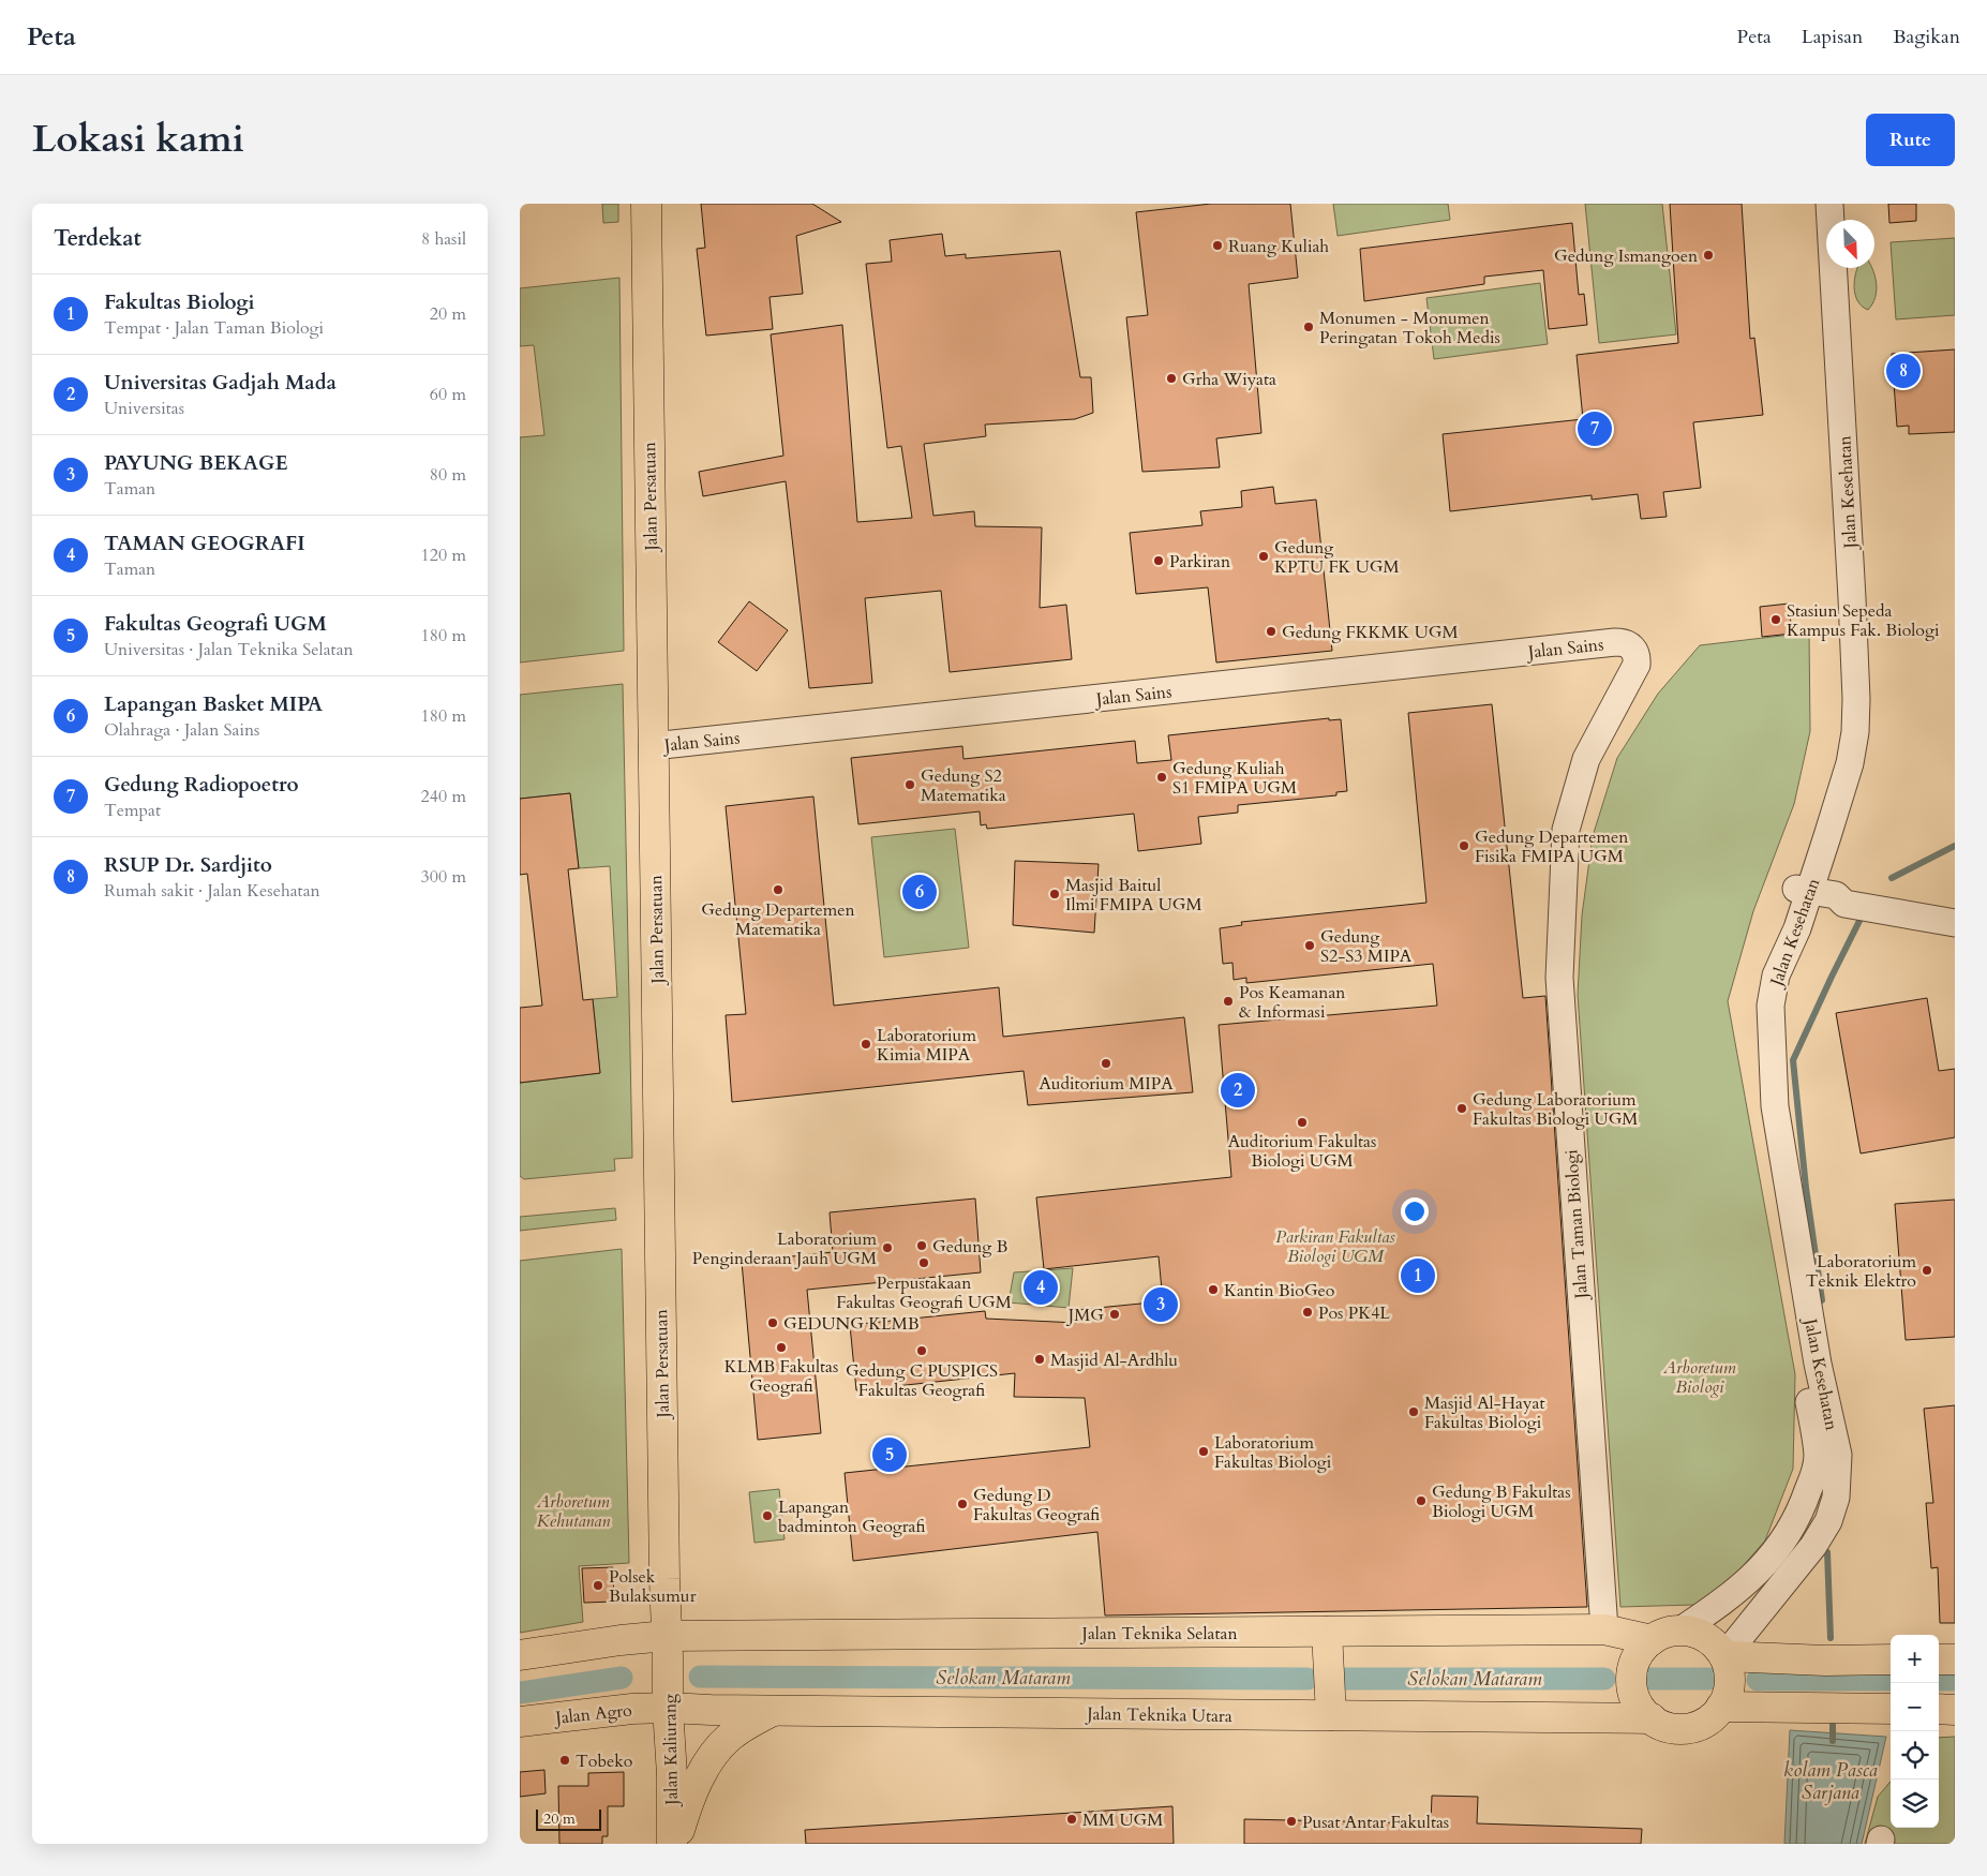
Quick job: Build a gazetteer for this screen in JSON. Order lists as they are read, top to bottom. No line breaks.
{"streets":{"main road":["Jalan Persatuan","Jalan Teknika Selatan","Jalan Agro","Jalan Teknika Utara","Jalan Kaliurang"],"street":["Jalan Kesehatan","Jalan Sains","Jalan Taman Biologi"]},"crossings":[["Jalan Kesehatan","Jalan Teknika Selatan"],["Jalan Kesehatan","Jalan Teknika Utara"],["Jalan Persatuan","Jalan Sains"],["Jalan Persatuan","Jalan Teknika Selatan"],["Jalan Persatuan","Jalan Kaliurang"],["Jalan Sains","Jalan Taman Biologi"],["Jalan Taman Biologi","Jalan Teknika Selatan"],["Jalan Teknika Selatan","Jalan Teknika Utara"],["Jalan Teknika Selatan","Jalan Kaliurang"],["Jalan Agro","Jalan Teknika Utara"],["Jalan Agro","Jalan Kaliurang"],["Jalan Teknika Utara","Jalan Kaliurang"]],"water":["Selokan Mataram","kolam Pasca Sarjana"],"parks":["Parkiran Fakultas Biologi UGM","Arboretum Biologi","Arboretum Kehutanan"],"places":["Ruang Kuliah","Gedung Ismangoen","Monumen - Monumen Peringatan Tokoh Medis","Grha Wiyata","Gedung KPTU FK UGM","Parkiran","Stasiun Sepeda Kampus Fak. Biologi","Gedung FKKMK UGM","Gedung Kuliah S1 FMIPA UGM","Gedung S2 Matematika","Gedung Departemen Fisika FMIPA UGM","Gedung Departemen Matematika","Masjid Baitul Ilmi FMIPA UGM","Gedung S2-S3 MIPA","Pos Keamanan & Informasi","Laboratorium Kimia MIPA","Auditorium MIPA","Gedung Laboratorium Fakultas Biologi UGM","Auditorium Fakultas Biologi UGM","Gedung B","Laboratorium Penginderaan Jauh UGM","Perpustakaan Fakultas Geografi UGM","Laboratorium Teknik Elektro","Kantin BioGeo","Pos PK4L","JMG","GEDUNG KLMB","KLMB Fakultas Geografi","Gedung C PUSPICS Fakultas Geografi","Masjid Al-Ardhlu","Masjid Al-Hayat Fakultas Biologi","Laboratorium Fakultas Biologi","Gedung B Fakultas Biologi UGM","Gedung D Fakultas Geografi","Lapangan badminton Geografi","Polsek Bulaksumur","Tobeko","MM UGM","Pusat Antar Fakultas"],"scale_bar":"20 m","north":"bottom right","page":{"header":"Peta","nav":["Peta","Lapisan","Bagikan"],"title":"Lokasi kami","buttons":"Rute","heading":["Terdekat","8 hasil"],"list":[{"mark":"1","name":"Fakultas Biologi","note":"Tempat · Jalan Taman Biologi","value":"20 m"},{"mark":"2","name":"Universitas Gadjah Mada","note":"Universitas","value":"60 m"},{"mark":"3","name":"PAYUNG BEKAGE","note":"Taman","value":"80 m"},{"mark":"4","name":"TAMAN GEOGRAFI","note":"Taman","value":"120 m"},{"mark":"5","name":"Fakultas Geografi UGM","note":"Universitas · Jalan Teknika Selatan","value":"180 m"},{"mark":"6","name":"Lapangan Basket MIPA","note":"Olahraga · Jalan Sains","value":"180 m"},{"mark":"7","name":"Gedung Radiopoetro","note":"Tempat","value":"240 m"},{"mark":"8","name":"RSUP Dr. Sardjito","note":"Rumah sakit · Jalan Kesehatan","value":"300 m"}],"pins":["8","7","6","2","1","4","3","5"],"map_buttons":["+","−"],"scale":"20 m"}}
